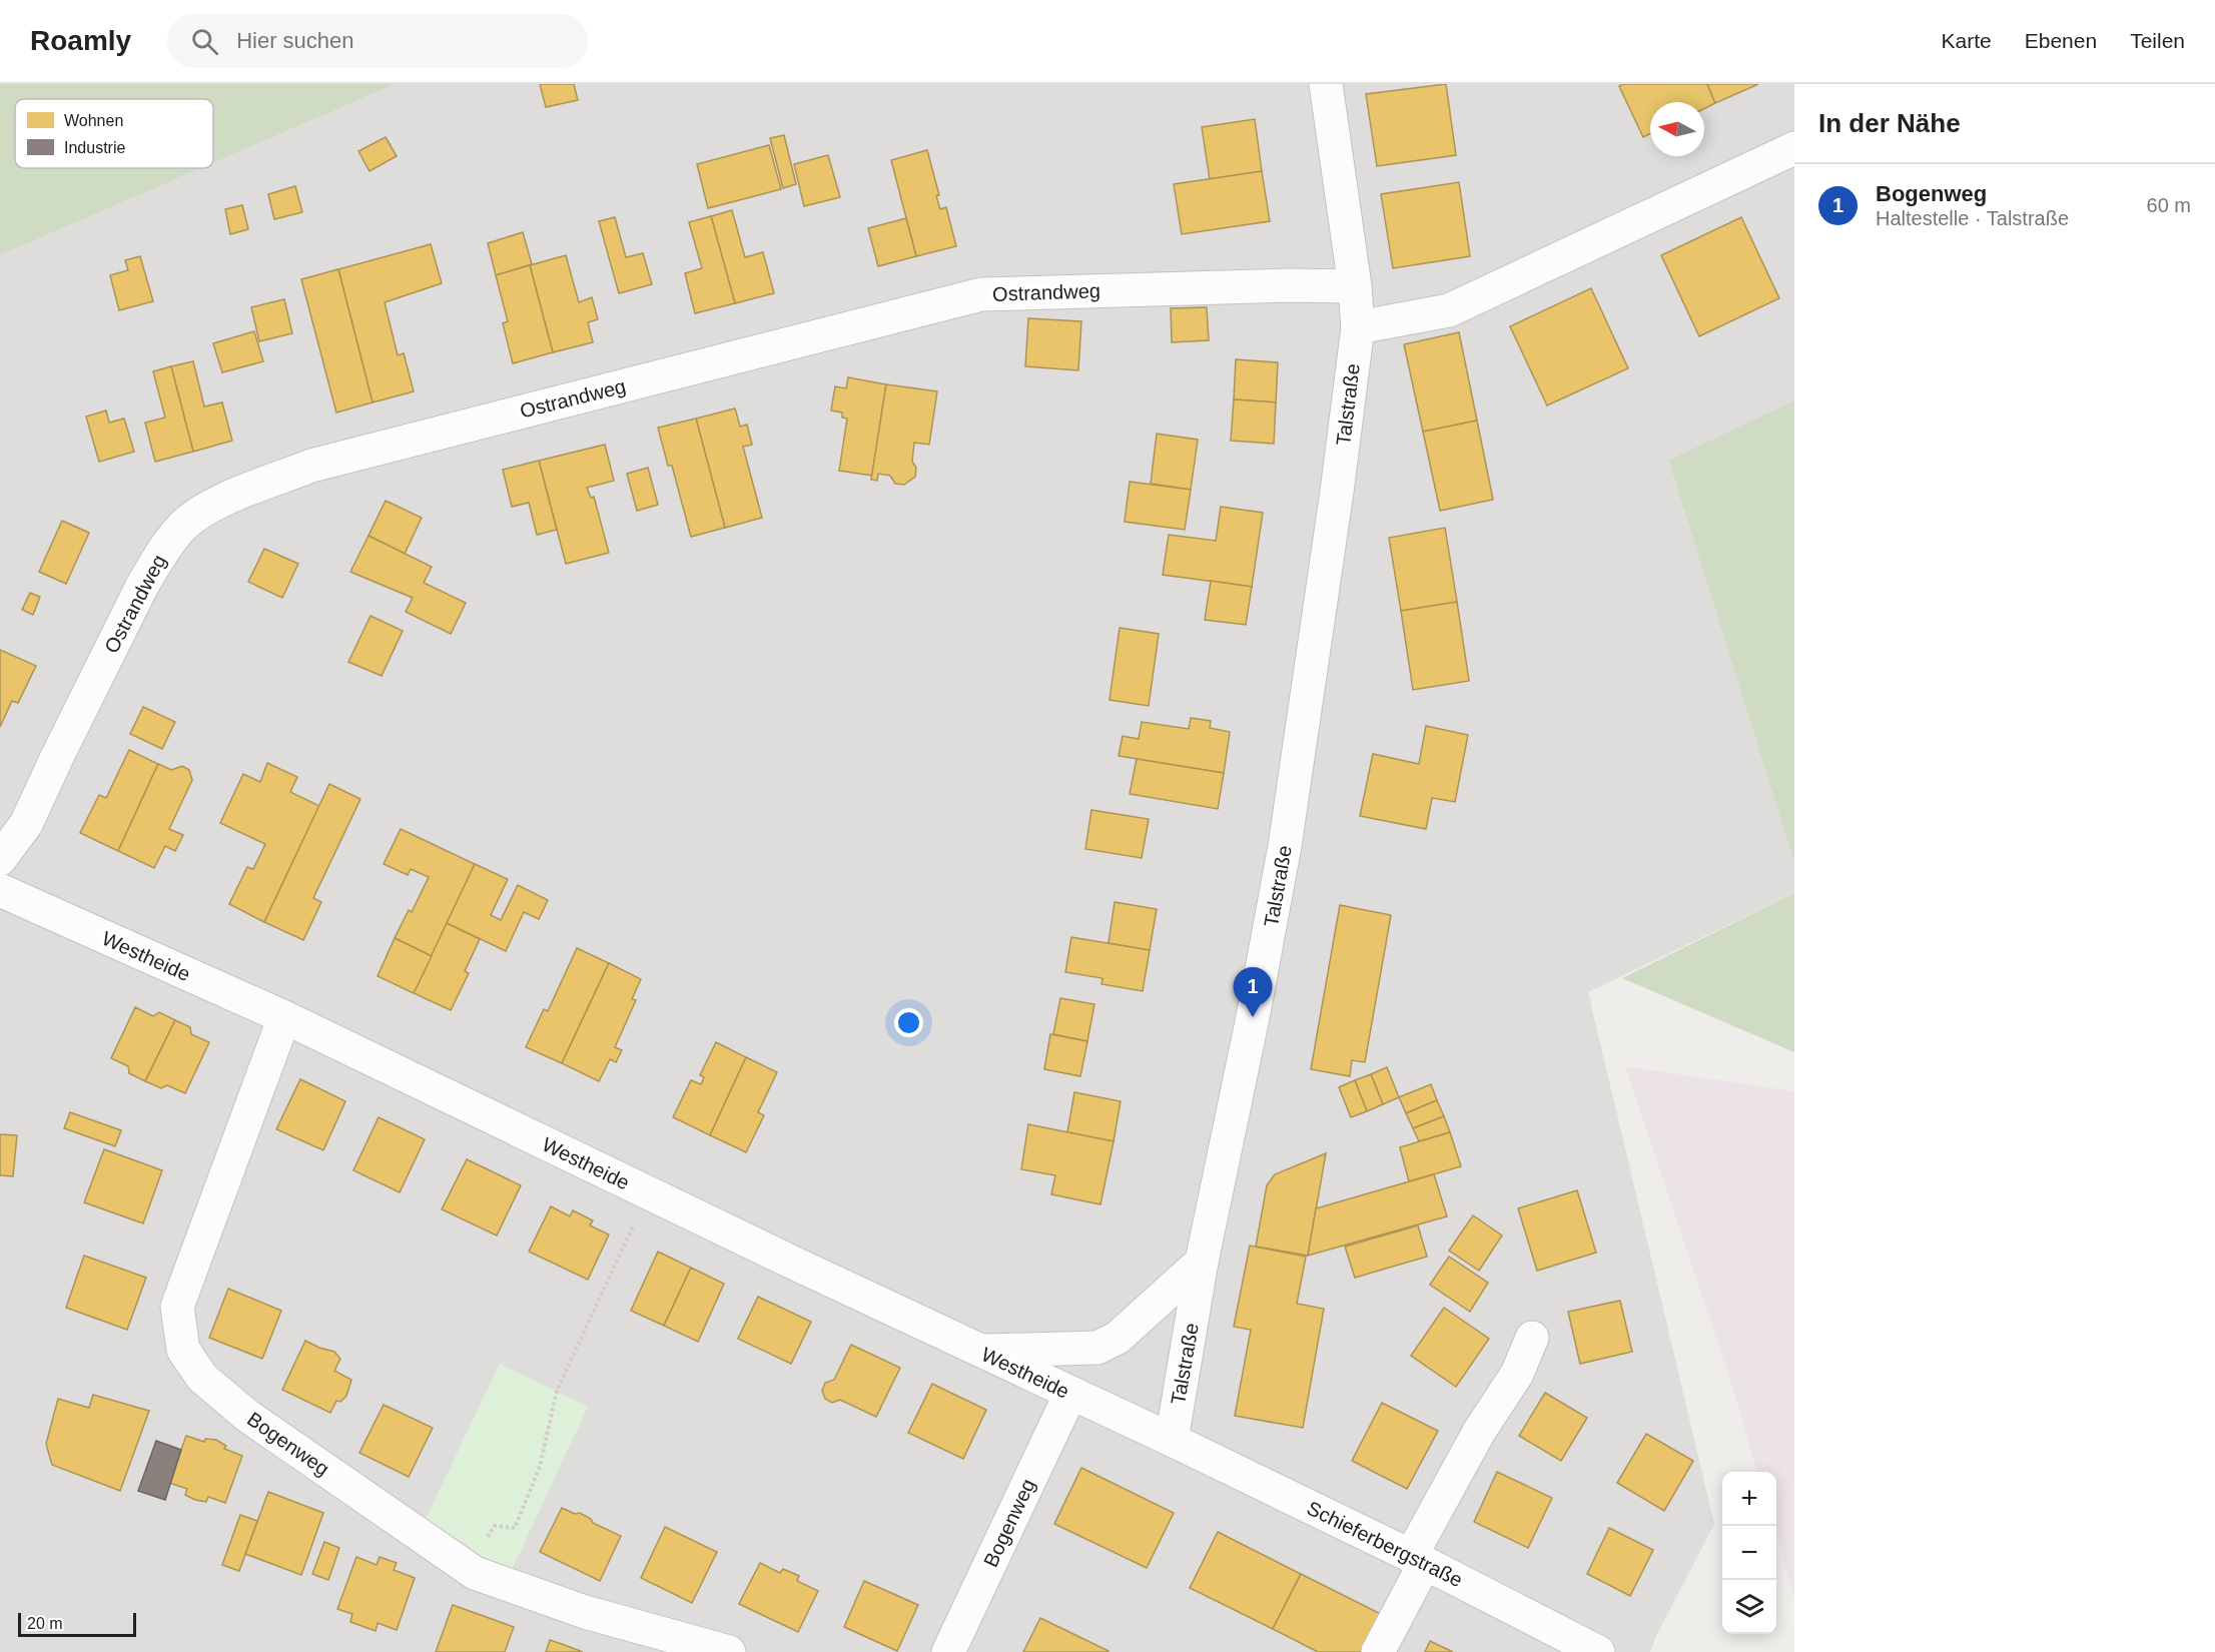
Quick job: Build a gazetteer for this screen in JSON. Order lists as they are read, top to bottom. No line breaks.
{"streets":{"street":["Ostrandweg","Talstraße","Westheide","Bogenweg","Schieferbergstraße"]},"crossings":[["Ostrandweg","Talstraße"],["Talstraße","Westheide"],["Talstraße","Schieferbergstraße"],["Westheide","Bogenweg"],["Westheide","Schieferbergstraße"]],"legend":["Wohnen","Industrie"],"scale_bar":"20 m","north":"left","page":{"header":"Roamly","search":"Hier suchen","nav":["Karte","Ebenen","Teilen"],"heading":"In der Nähe","list":[{"mark":"1","name":"Bogenweg","note":"Haltestelle · Talstraße","value":"60 m"}],"pins":"1","map_buttons":["+","−"],"scale":"20 m"}}
